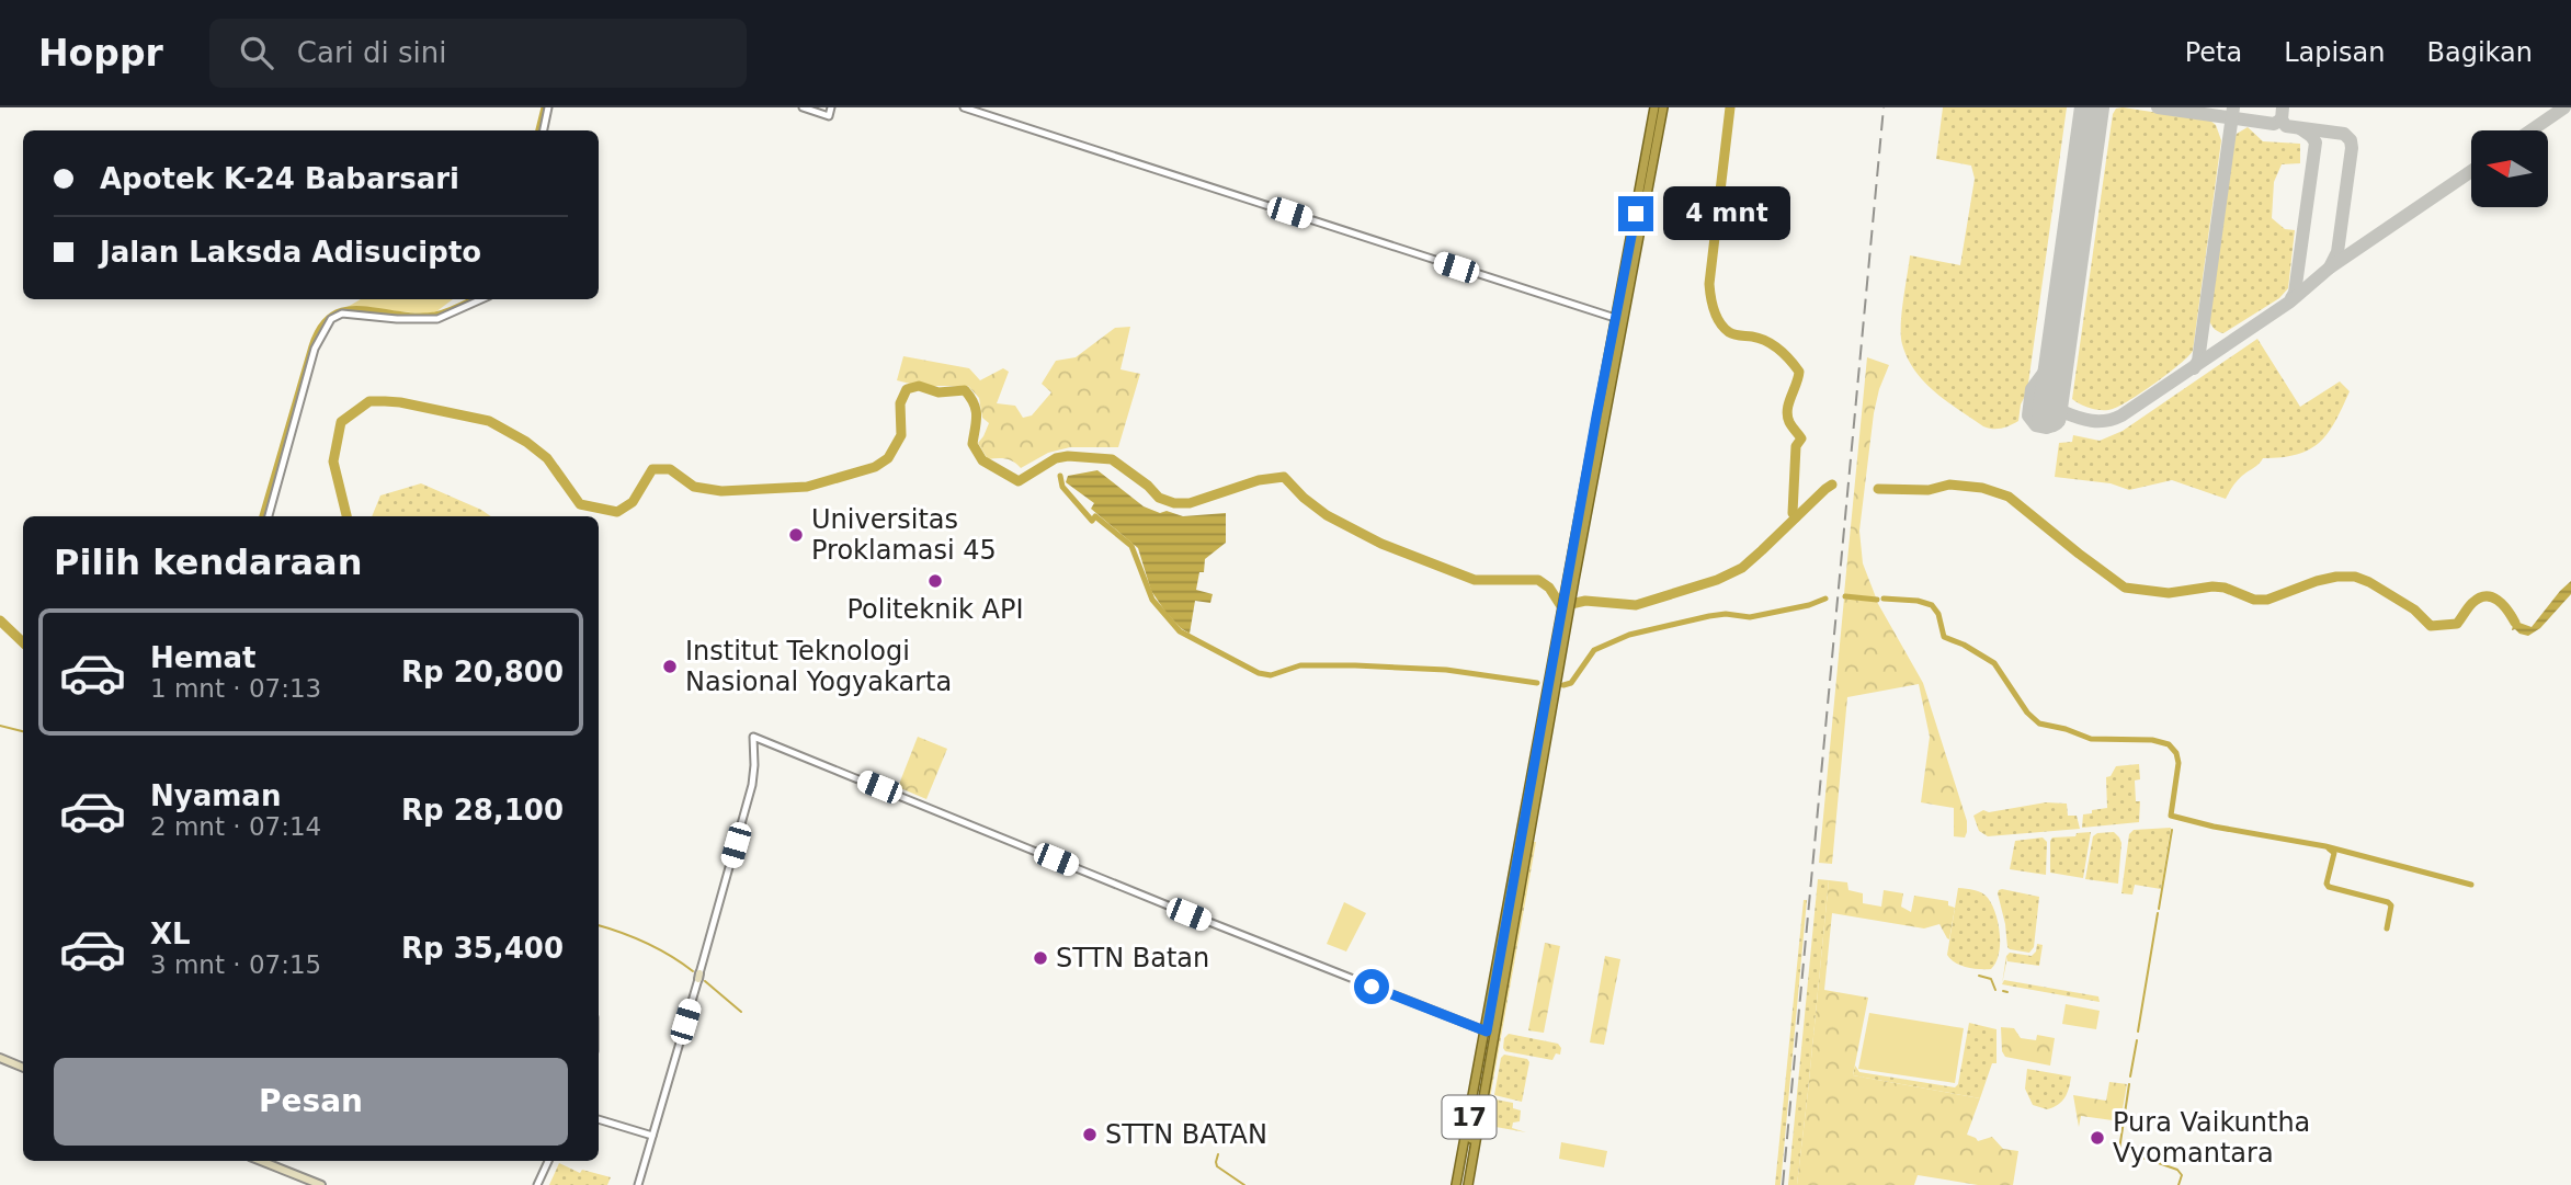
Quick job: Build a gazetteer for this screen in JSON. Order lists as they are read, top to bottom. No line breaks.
{"streets":{"highway":["17"]},"places":["Universitas Proklamasi 45","Politeknik API","Institut Teknologi Nasional Yogyakarta","STTN Batan","STTN BATAN","Pura Vaikuntha Vyomantara"],"north":"left","page":{"header":"Hoppr","search":"Cari di sini","nav":["Peta","Lapisan","Bagikan"],"banner":["Apotek K-24 Babarsari","Jalan Laksda Adisucipto"],"bubble":"4 mnt","heading":"Pilih kendaraan","list":[{"name":"Hemat","note":"1 mnt · 07:13","value":"Rp 20,800"},{"name":"Nyaman","note":"2 mnt · 07:14","value":"Rp 28,100"},{"name":"XL","note":"3 mnt · 07:15","value":"Rp 35,400"}],"buttons":"Pesan"}}
